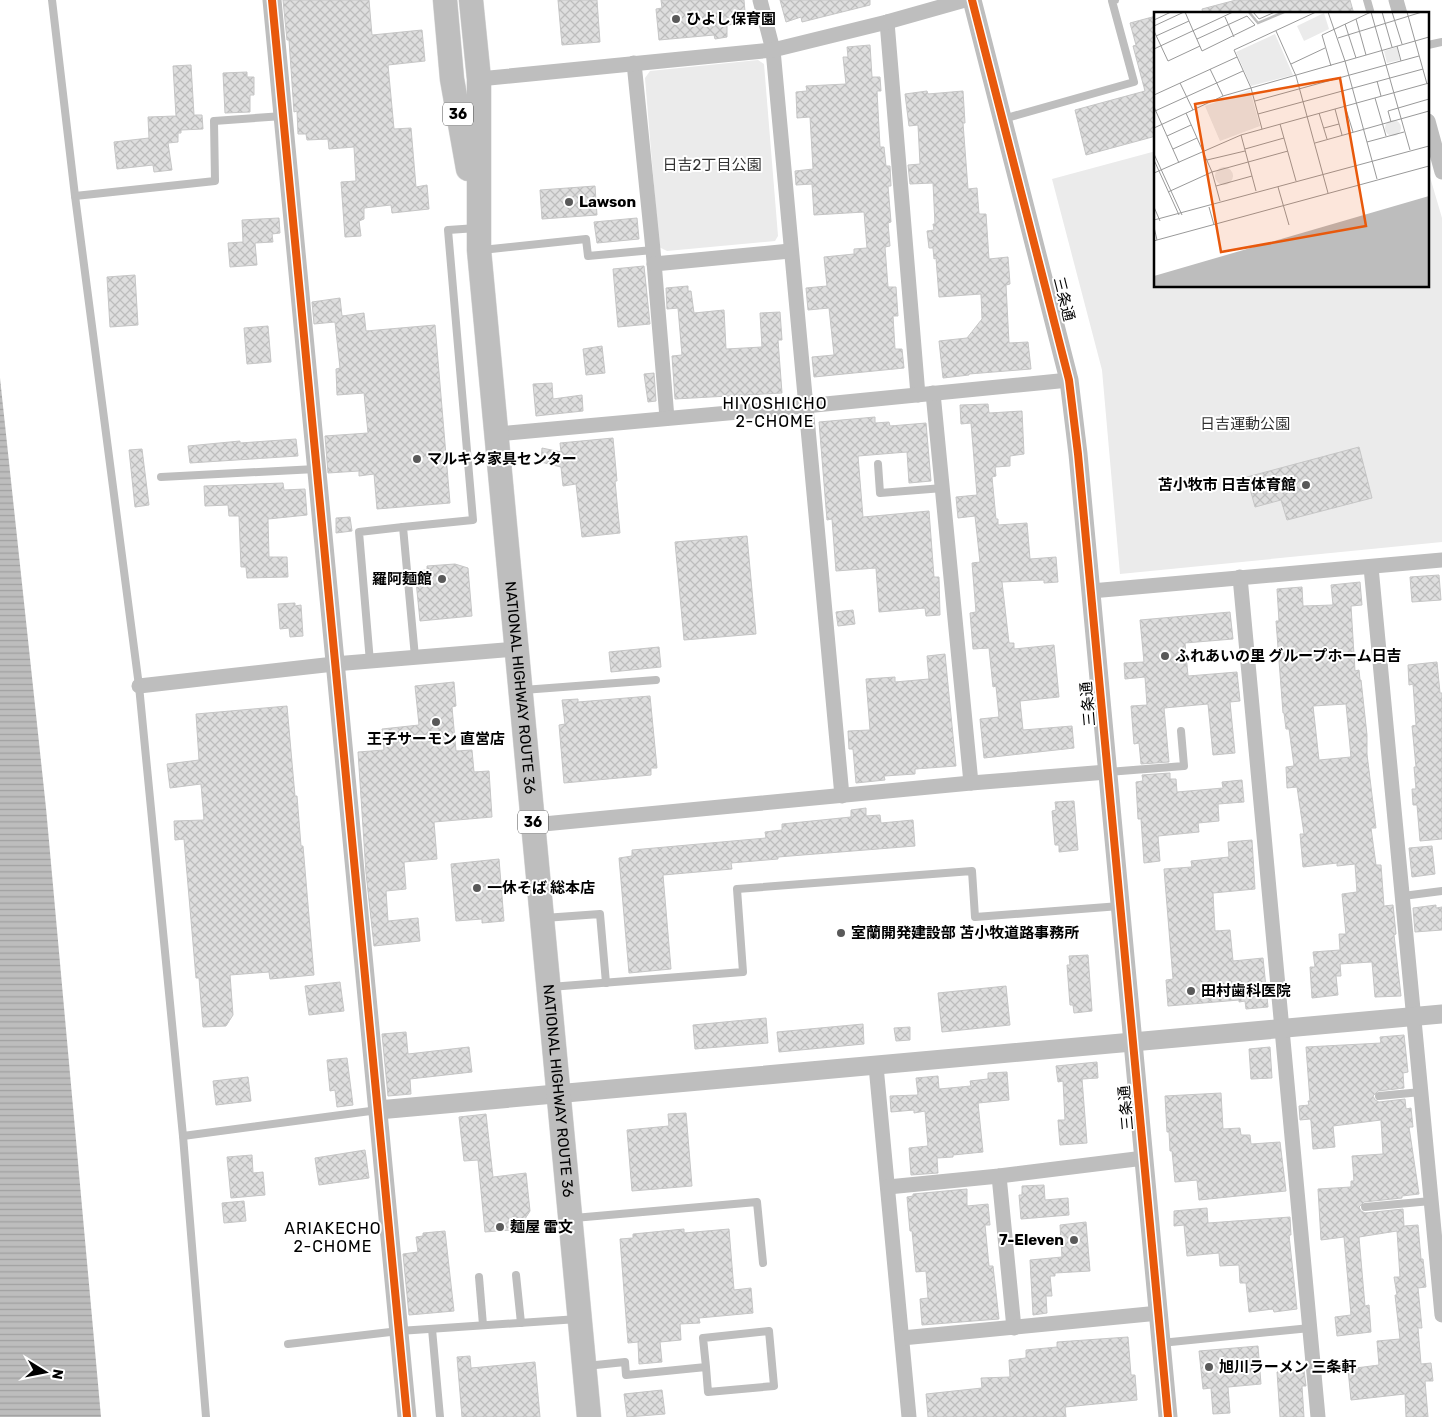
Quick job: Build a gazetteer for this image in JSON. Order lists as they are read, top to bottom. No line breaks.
{"streets":{"highway":["36","NATIONAL HIGHWAY ROUTE 36"],"street":["三条通"]},"districts":["HIYOSHICHO 2-CHOME","ARIAKECHO 2-CHOME"],"parks":["日吉2丁目公園","日吉運動公園"],"places":["ひよし保育園","Lawson","マルキタ家具センター","苫小牧市 日吉体育館","羅阿麺館","ふれあいの里 グループホーム日吉","王子サーモン 直営店","一休そば 総本店","室蘭開発建設部 苫小牧道路事務所","田村歯科医院","麺屋 雷文","7-Eleven","旭川ラーメン 三条軒"],"north":"right"}
